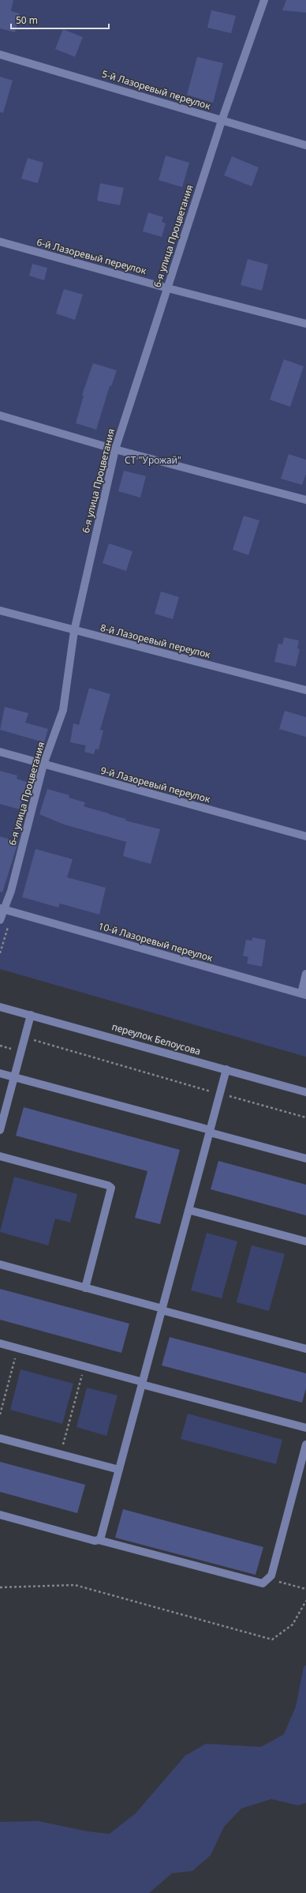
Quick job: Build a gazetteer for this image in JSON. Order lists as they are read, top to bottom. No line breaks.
{"streets":{"street":["5-й Лазоревый переулок","6-я улица Процветания","6-й Лазоревый переулок","8-й Лазоревый переулок","9-й Лазоревый переулок","10-й Лазоревый переулок","переулок Белоусова"]},"crossings":[["5-й Лазоревый переулок","6-я улица Процветания"],["6-я улица Процветания","6-й Лазоревый переулок"],["6-я улица Процветания","8-й Лазоревый переулок"],["6-я улица Процветания","9-й Лазоревый переулок"],["6-я улица Процветания","10-й Лазоревый переулок"]],"parks":["СТ \"Урожай\""],"scale_bar":"50 m"}
